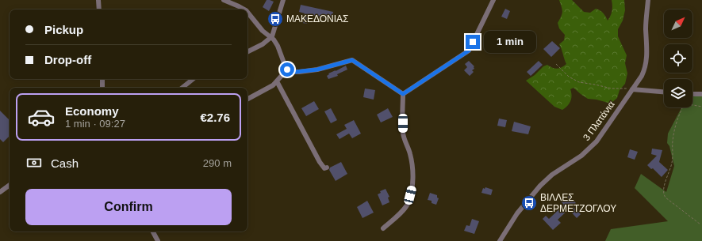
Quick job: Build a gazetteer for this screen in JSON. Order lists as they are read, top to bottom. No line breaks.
{"streets":{"street":["3 Πλατάνια"]},"places":{"bus stop":["ΜΑΚΕΔΟΝΙΑΣ","ΒΙΛΛΕΣ ΔΕΡΜΕΤΖΟΓΛΟΥ"]},"north":"top right","page":{"banner":["Pickup","Drop-off"],"bubble":"1 min","list":[{"name":"Economy","note":"1 min · 09:27","value":"€2.76"}],"pay":["Cash","290 m"],"buttons":"Confirm"}}
